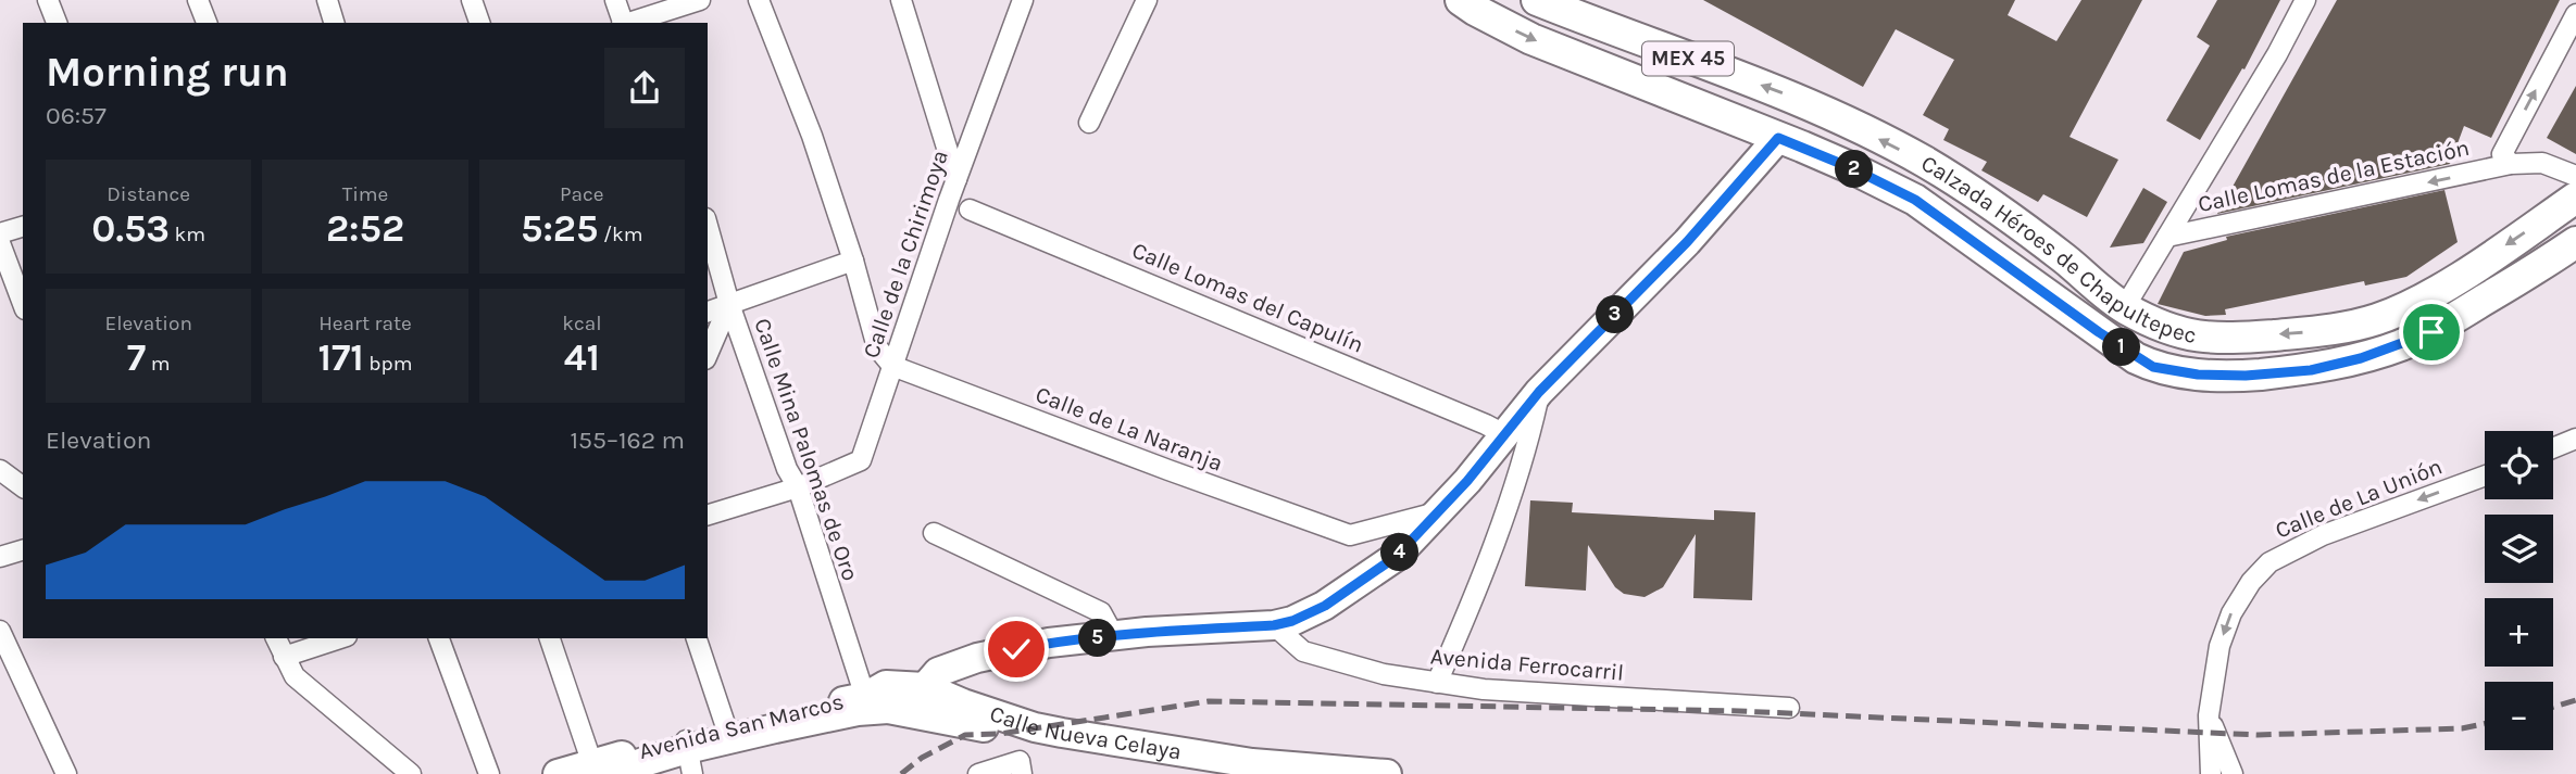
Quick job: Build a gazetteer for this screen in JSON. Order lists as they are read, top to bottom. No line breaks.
{"streets":{"main road":["MEX 45","Calzada Héroes de Chapultepec","Avenida San Marcos","Calle Nueva Celaya"],"street":["Calle Lomas de la Estación","Calle de la Chirimoya","Calle Lomas del Capulín","Calle de La Naranja","Calle Mina Palomas de Oro","Calle de La Unión","Avenida Ferrocarril"]},"crossings":[["Calle de la Chirimoya","Calle de La Naranja"],["Calle de la Chirimoya","Calle Mina Palomas de Oro"],["Calle Mina Palomas de Oro","Avenida San Marcos"],["Calle Mina Palomas de Oro","Calle Nueva Celaya"],["Avenida San Marcos","Calle Nueva Celaya"]],"one_way":["Calle Lomas de la Estación","Calle de La Unión"],"page":{"heading":["Morning run","06:57"],"pins":["2","3","1","4","5"],"stats":[["Distance","0.53 km"],["Time","2:52"],["Pace","5:25 /km"],["Elevation","7 m"],["Heart rate","171 bpm"],["kcal","41"]],"chart":["Elevation","155–162 m"],"map_buttons":["+","−"]}}
